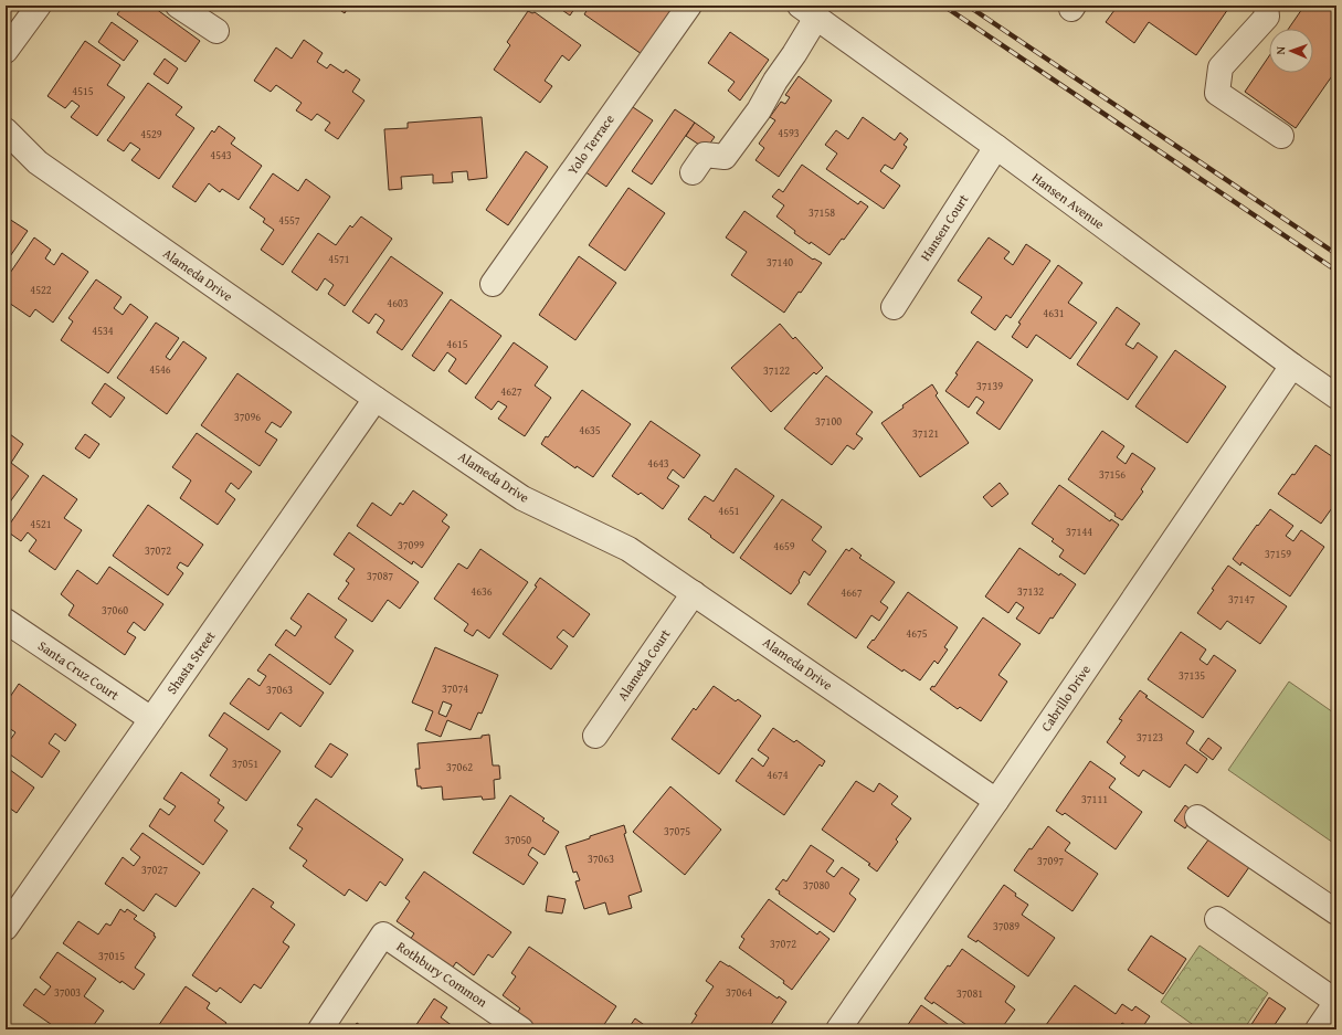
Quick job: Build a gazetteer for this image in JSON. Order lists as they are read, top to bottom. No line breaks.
{"streets":{"street":["Yolo Terrace","Hansen Avenue","Hansen Court","Alameda Drive","Shasta Street","Alameda Court","Santa Cruz Court","Cabrillo Drive","Rothbury Common"]},"crossings":[["Hansen Avenue","Hansen Court"],["Hansen Avenue","Cabrillo Drive"],["Alameda Drive","Shasta Street"],["Alameda Drive","Alameda Court"],["Alameda Drive","Cabrillo Drive"],["Shasta Street","Santa Cruz Court"]],"house_numbers":["4515","4593","4529","4543","37158","4557","4571","37140","4522","4603","4631","4534","4615","4546","37122","37139","4627","37096","37100","4635","37121","4643","37156","4651","4521","37144","37099","4659","37072","37159","37087","4636","37132","4667","37147","37060","4675","37135","37074","37063","37123","37051","37062","4674","37111","37075","37050","37063","37097","37027","37080","37089","37072","37015","37003","37064","37081"],"north":"left"}
